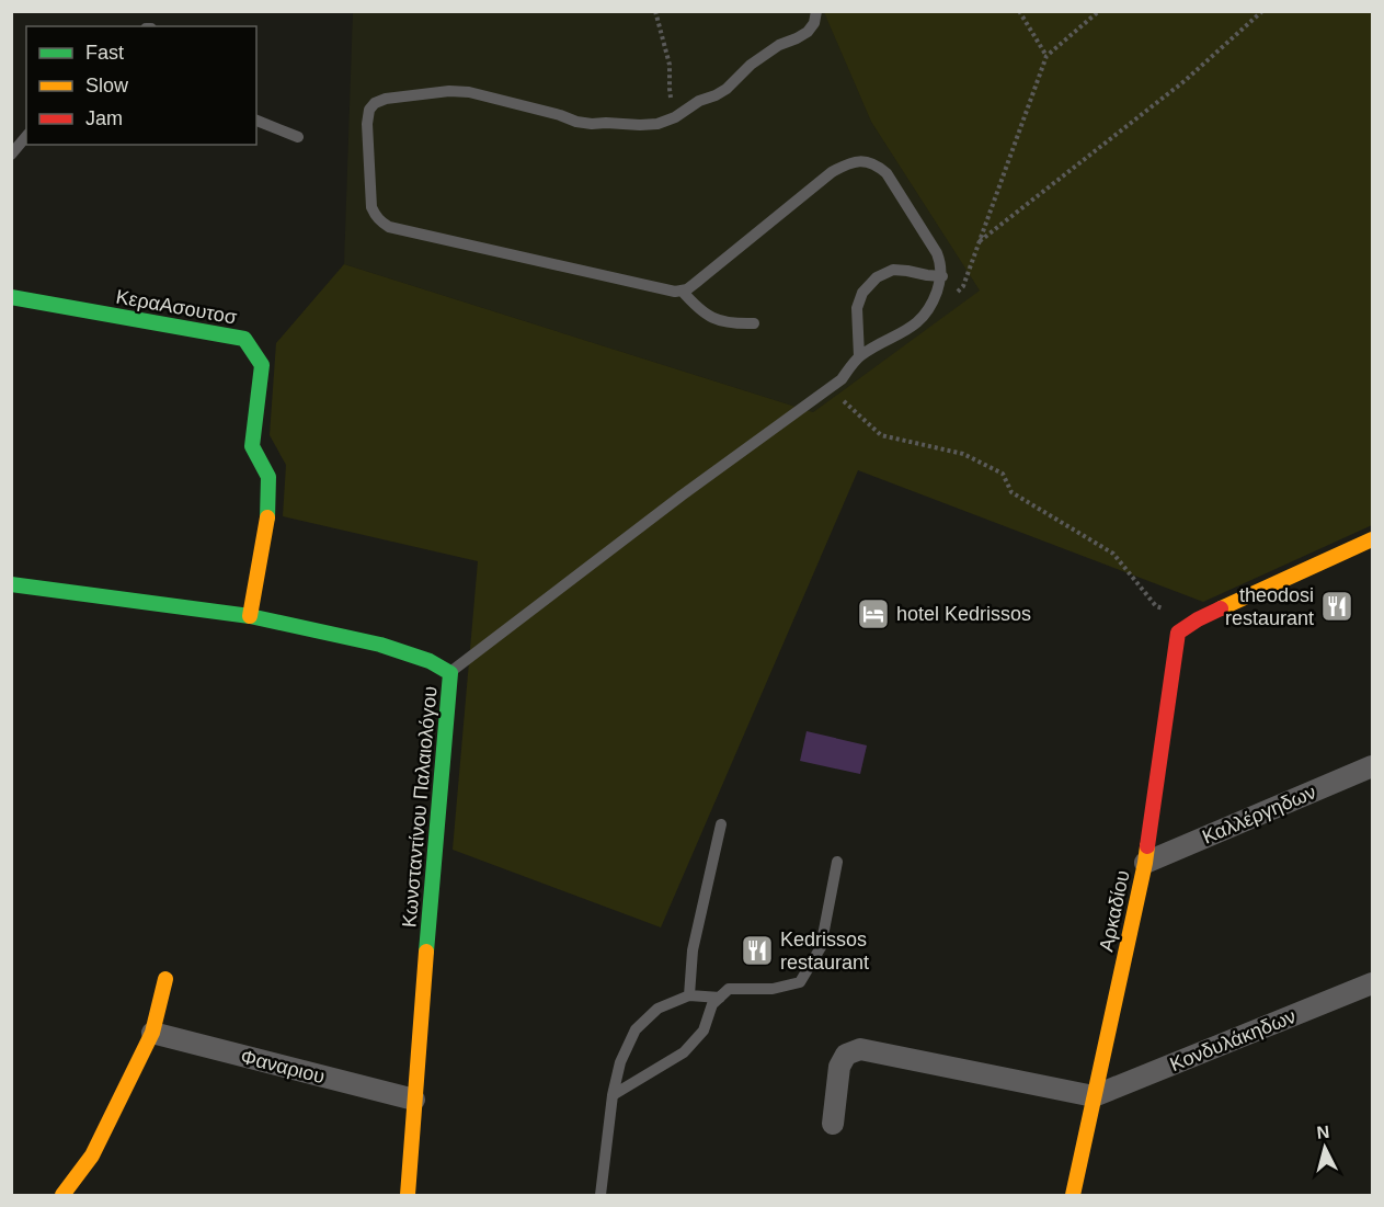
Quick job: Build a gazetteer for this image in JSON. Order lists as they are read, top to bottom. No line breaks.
{"streets":{"street":["ΚεραΑσουτοσ","Κωνσταντίνου Παλαιολόγου","Καλλέργηδων","Αρκαδίου","Κονδυλάκηδων","Φαναριου"]},"crossings":[["ΚεραΑσουτοσ","Κωνσταντίνου Παλαιολόγου"],["Κωνσταντίνου Παλαιολόγου","Φαναριου"],["Καλλέργηδων","Αρκαδίου"],["Αρκαδίου","Κονδυλάκηδων"]],"places":{"restaurant":["theodosi restaurant","Kedrissos restaurant"],"hotel":["hotel Kedrissos"]},"legend":["Fast","Slow","Jam"],"north":"top"}
